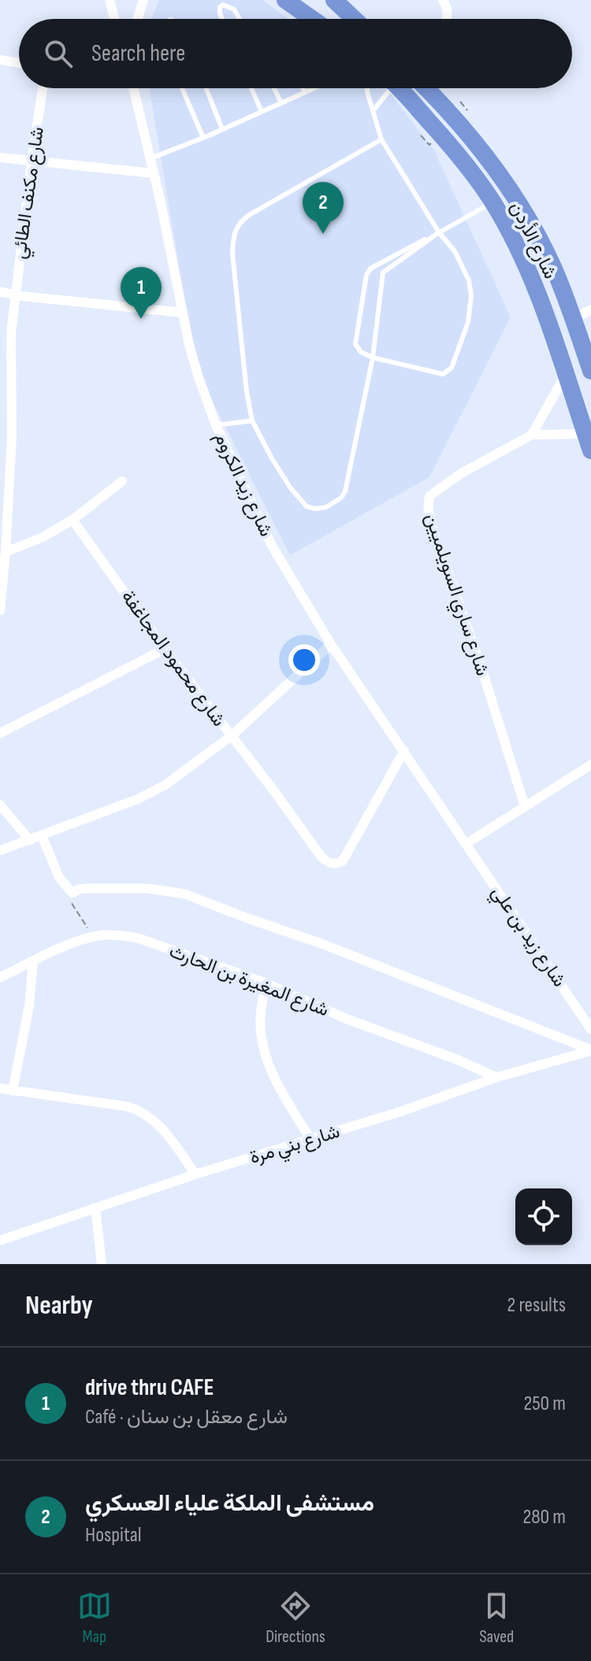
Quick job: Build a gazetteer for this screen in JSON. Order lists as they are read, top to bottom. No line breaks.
{"streets":{"highway":["شارع الأردن"],"street":["شارع مكنف الطائي","شارع زيد الكروم","شارع ساري السويلميين","شارع محمود المجاغفة","شارع زيد بن علي","شارع المغيرة بن الحارث","شارع بني مرة"]},"crossings":[["شارع الأردن","شارع ساري السويلميين"],["شارع زيد الكروم","شارع محمود المجاغفة"],["شارع زيد الكروم","شارع زيد بن علي"],["شارع المغيرة بن الحارث","شارع بني مرة"]],"page":{"search":"Search here","pins":["2","1"],"heading":["Nearby","2 results"],"list":[{"mark":"1","name":"drive thru CAFE","note":"Café · شارع معقل بن سنان","value":"250 m"},{"mark":"2","name":"مستشفى الملكة علياء العسكري","note":"Hospital","value":"280 m"}],"nav":["Map","Directions","Saved"]}}
